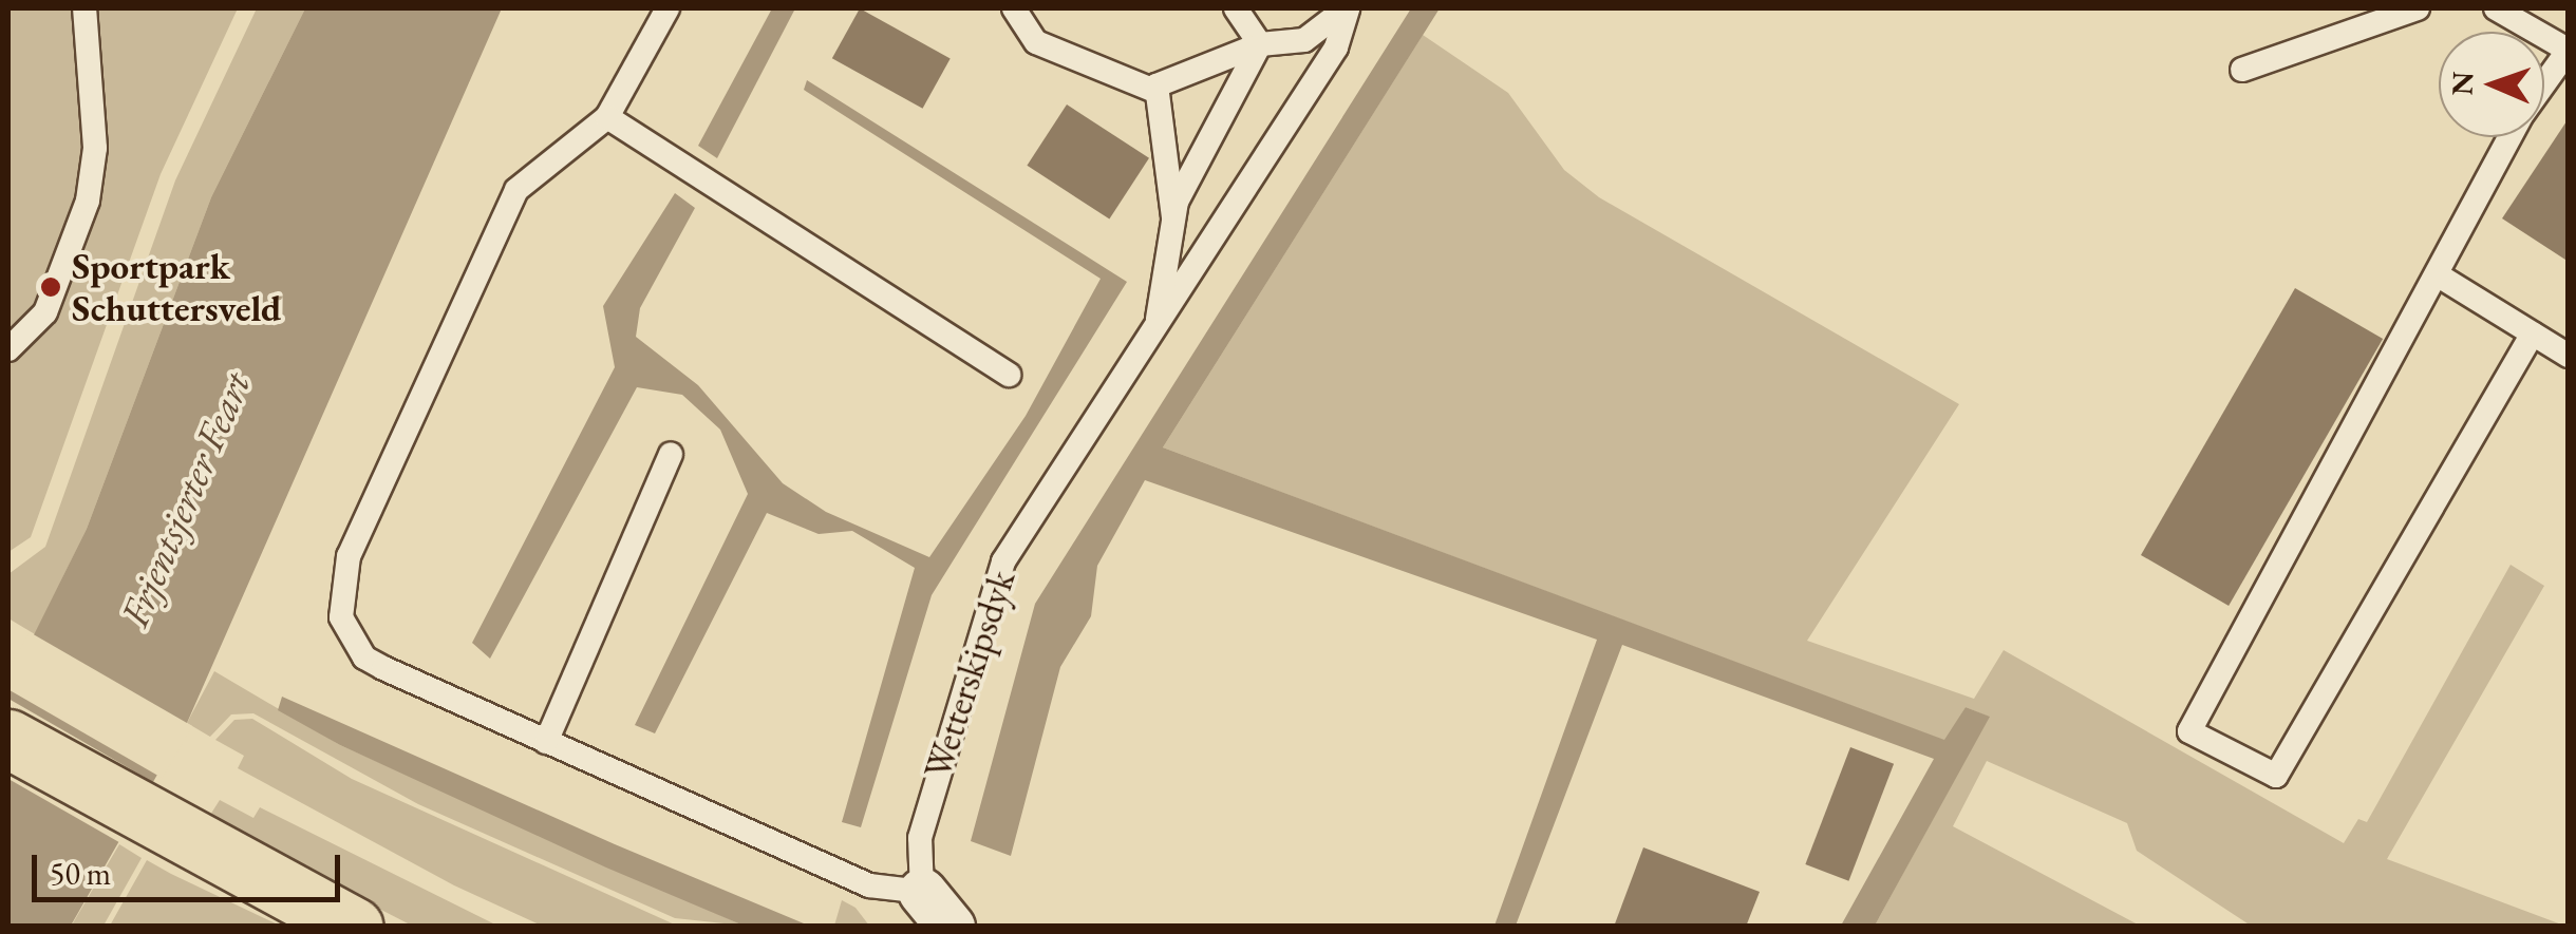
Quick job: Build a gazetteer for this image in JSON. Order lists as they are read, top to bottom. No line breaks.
{"streets":{"lane":["Wetterskipsdyk"]},"water":["Frjentsjerter Feart"],"places":["Sportpark Schuttersveld"],"scale_bar":"50 m","north":"left"}
